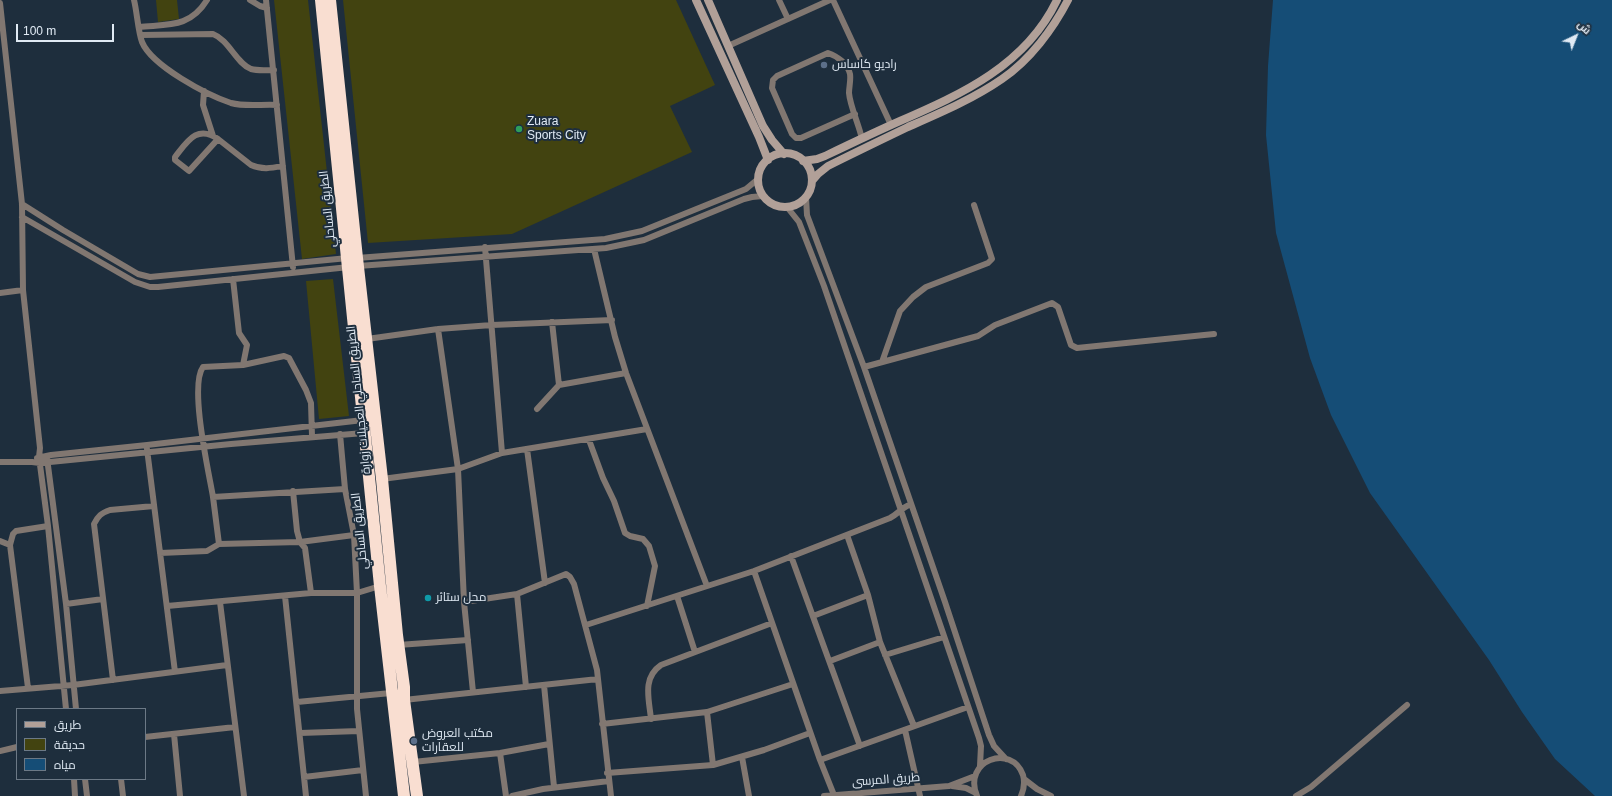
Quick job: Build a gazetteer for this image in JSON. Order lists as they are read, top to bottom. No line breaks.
{"streets":{"highway":["الطريق الساحلي","الطريق الساحلي العجيلات زوارة"],"street":["طريق المرسى"]},"crossings":[["الطريق الساحلي","الطريق الساحلي العجيلات زوارة"]],"places":["راديو كاساس","Zuara Sports City","محل ستائر","مكتب العروض للعقارات"],"legend":["طريق","حديقة","مياه"],"scale_bar":"100 m","north":"top right"}
